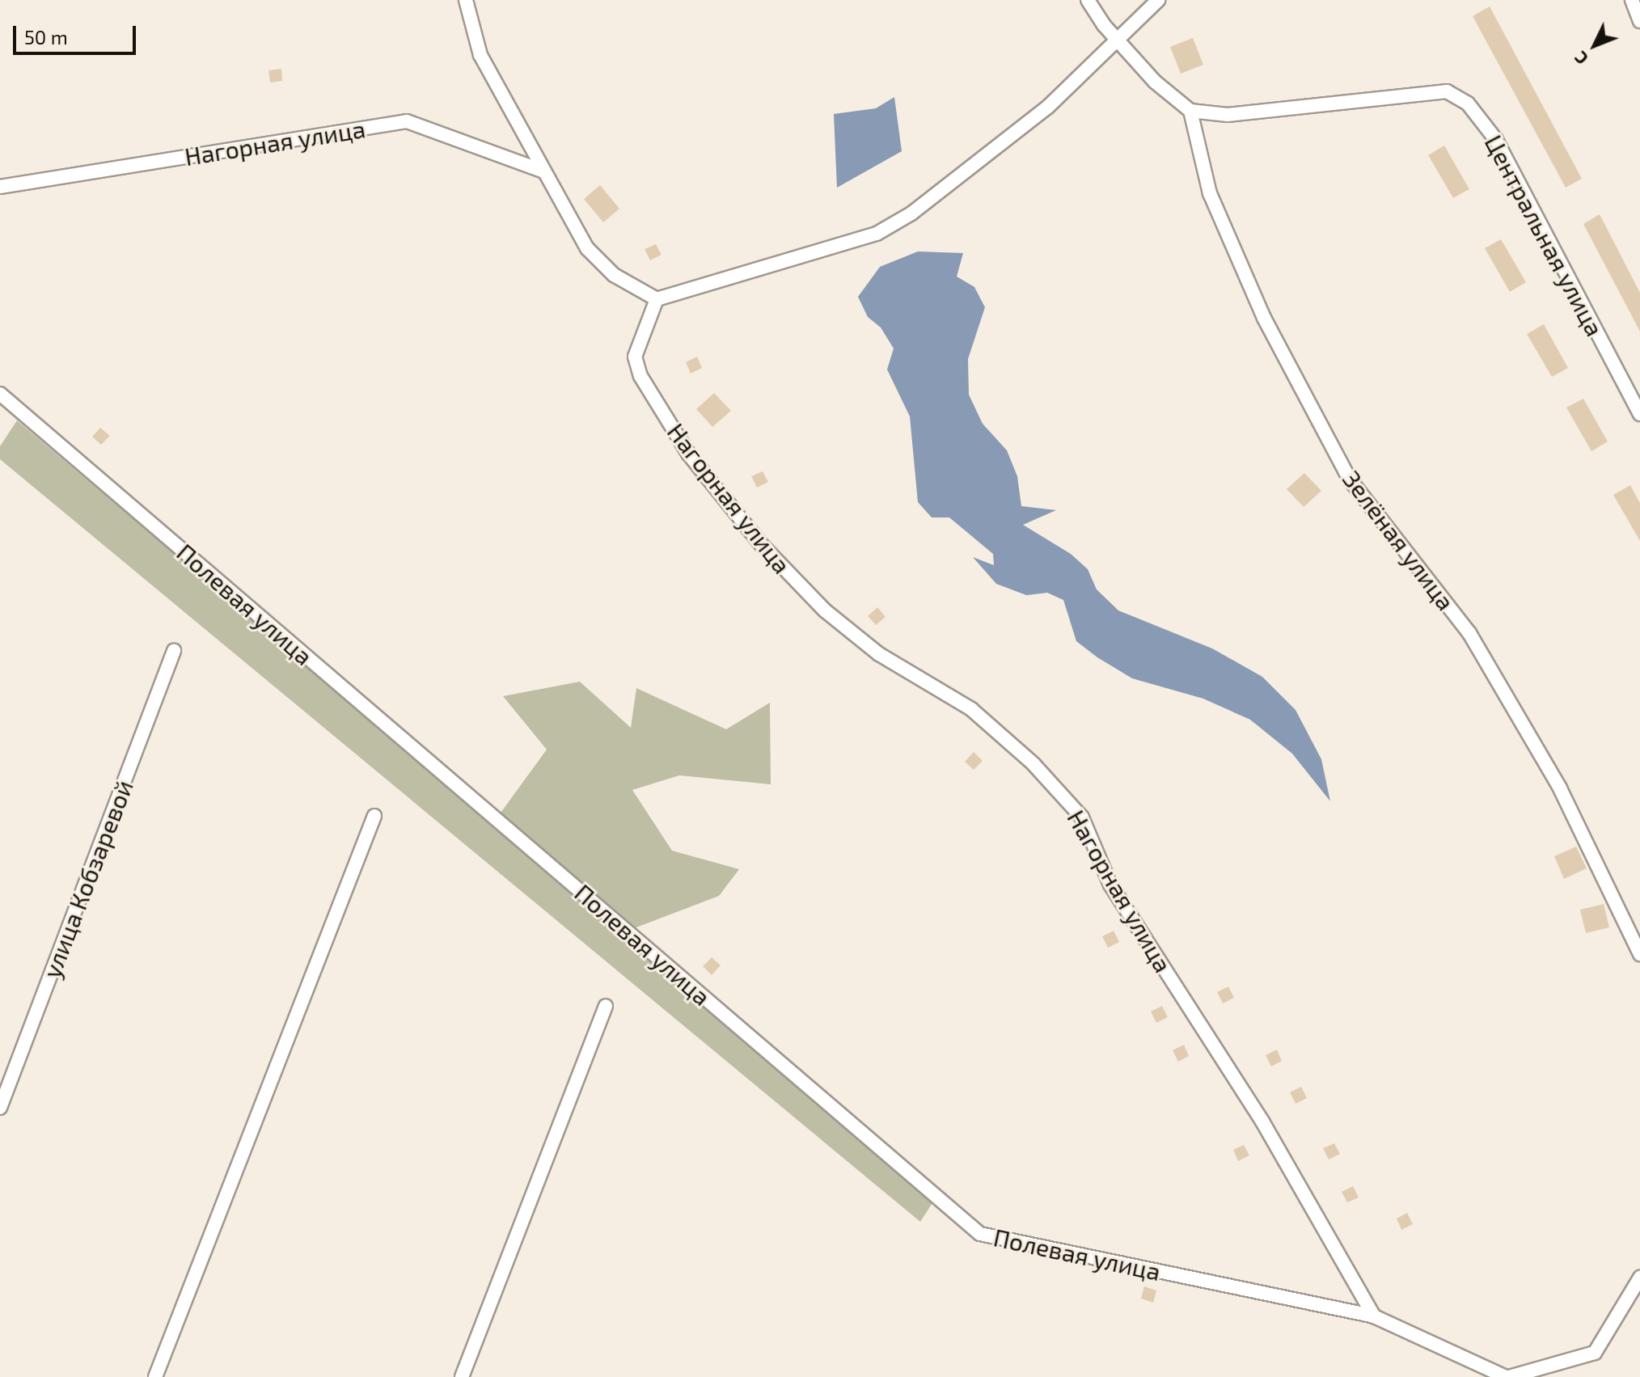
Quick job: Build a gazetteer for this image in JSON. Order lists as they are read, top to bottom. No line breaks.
{"streets":{"street":["Нагорная улица","Центральная улица","Зелёная улица","Полевая улица","улица Кобзаревой"]},"crossings":[["Нагорная улица","Полевая улица"],["Центральная улица","Зелёная улица"]],"scale_bar":"50 m","north":"bottom left"}
